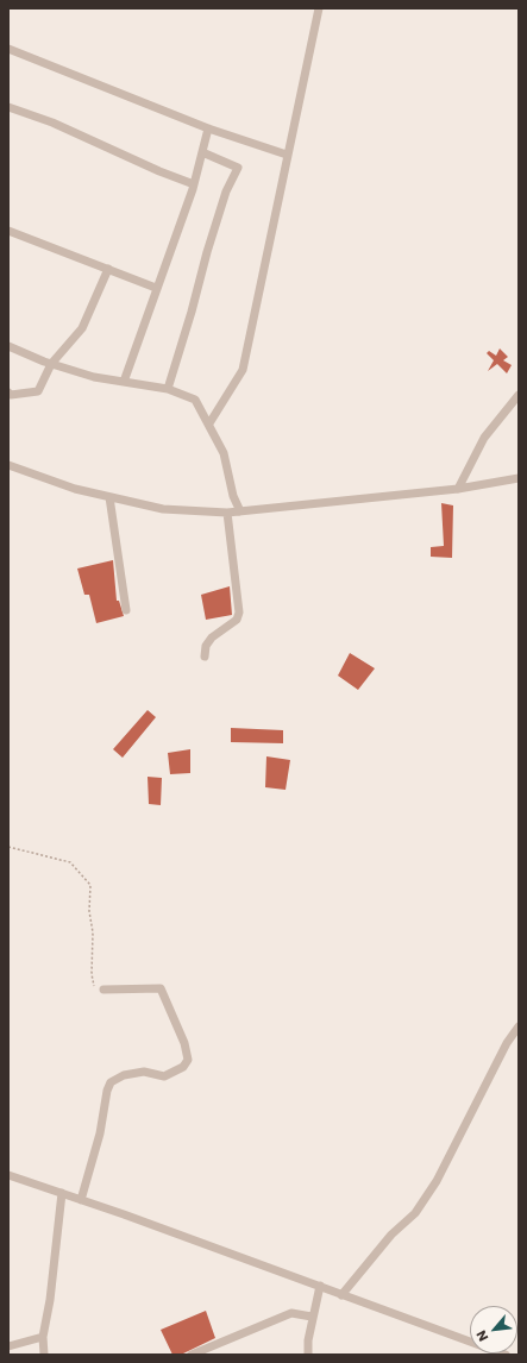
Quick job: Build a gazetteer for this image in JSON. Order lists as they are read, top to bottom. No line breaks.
{"north":"bottom left"}
